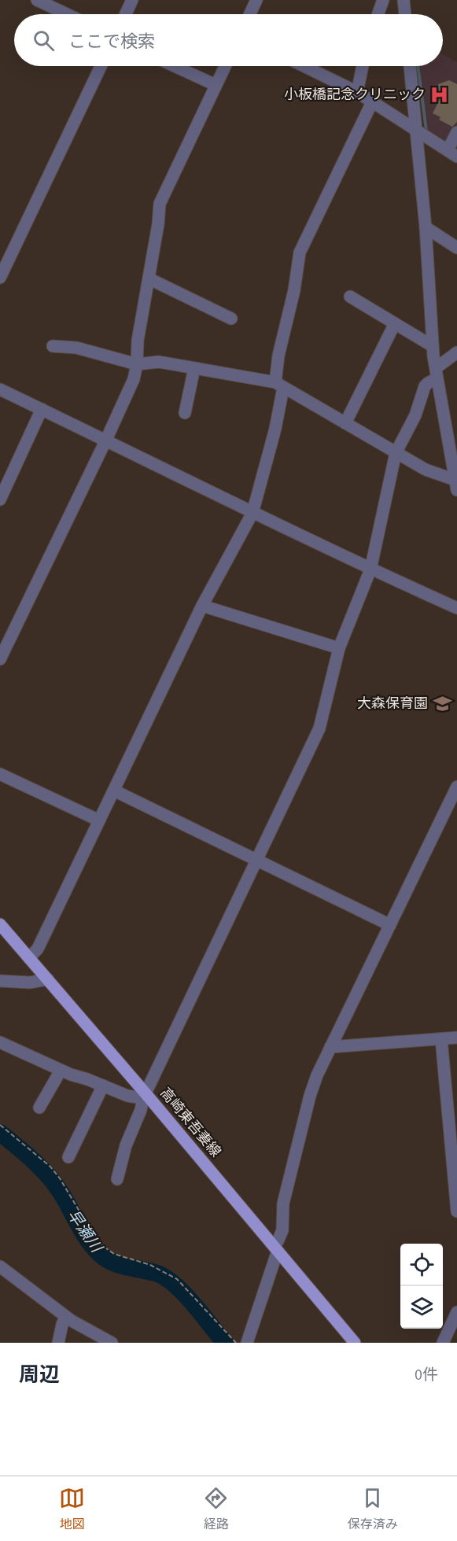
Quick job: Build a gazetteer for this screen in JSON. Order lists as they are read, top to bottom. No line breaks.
{"streets":{"main road":["高崎東吾妻線"]},"water":["早瀬川"],"places":{"hospital":["小板橋記念クリニック"],"school or university":["大森保育園"]},"page":{"search":"ここで検索","heading":["周辺","0件"],"nav":["地図","経路","保存済み"]}}
